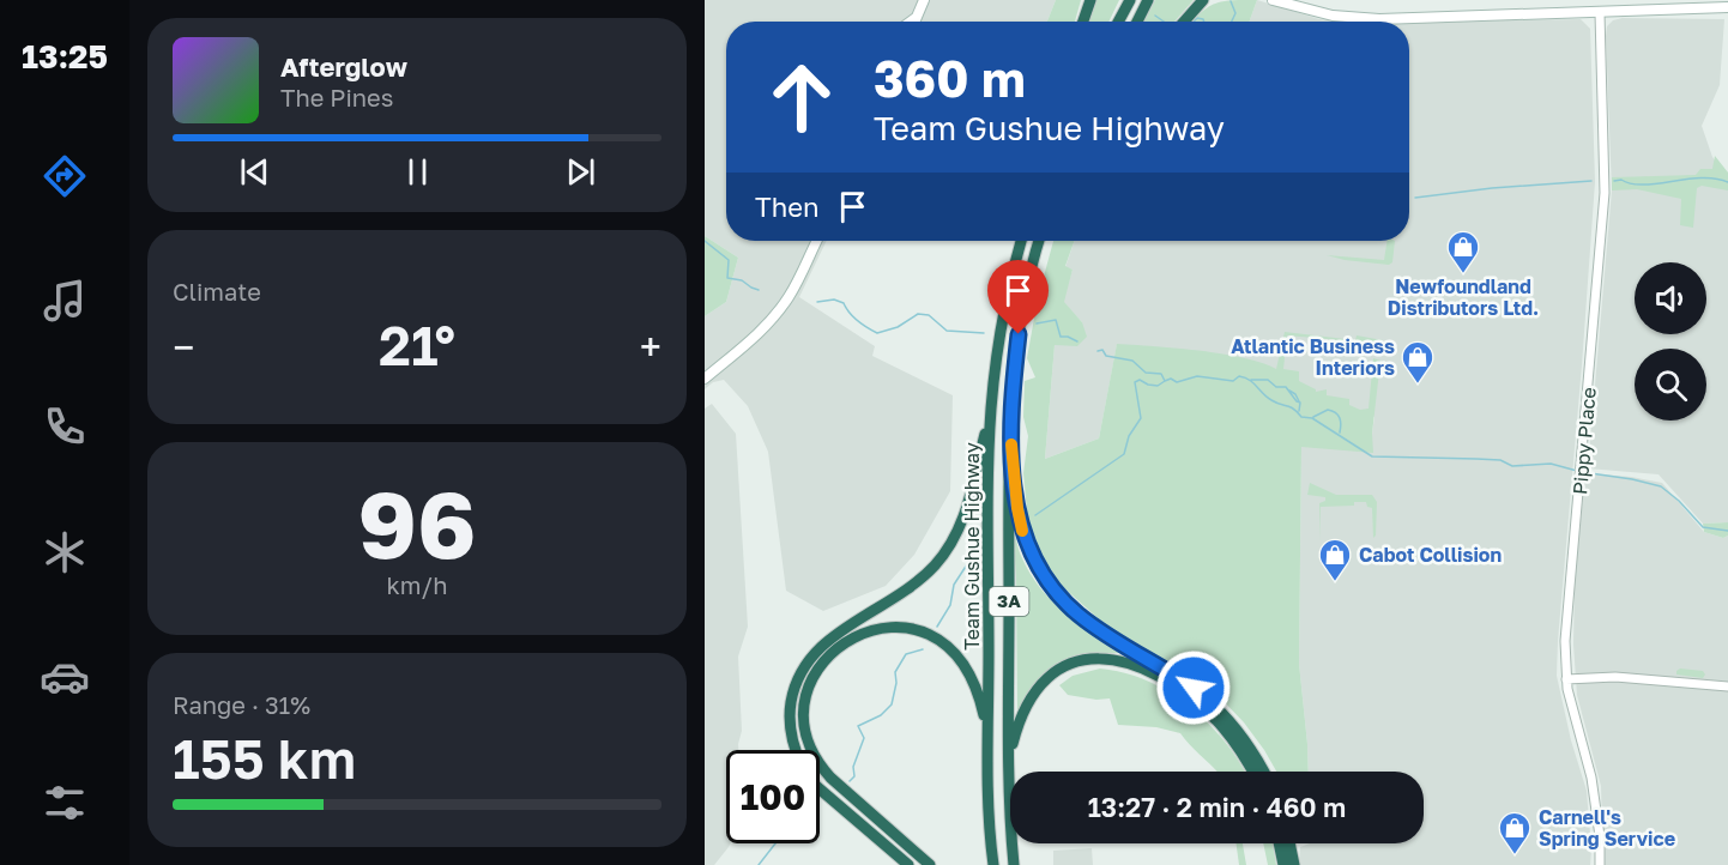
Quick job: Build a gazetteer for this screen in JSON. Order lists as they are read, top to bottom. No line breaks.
{"streets":{"highway":["Team Gushue Highway","3A"],"street":["Pippy Place"]},"places":{"shop":["Newfoundland Distributors Ltd.","Atlantic Business Interiors","Cabot Collision","Carnell's Spring Service"]},"page":{"tabs":"13:25","turn":["360 m","Team Gushue Highway"],"song":["Afterglow","The Pines"],"then":"Then","tile":["Climate",["96","km/h"],["Range · 31%","155 km"]],"heat":["−","21°","+"],"limit":"100","trip":"13:27 · 2 min · 460 m"}}
